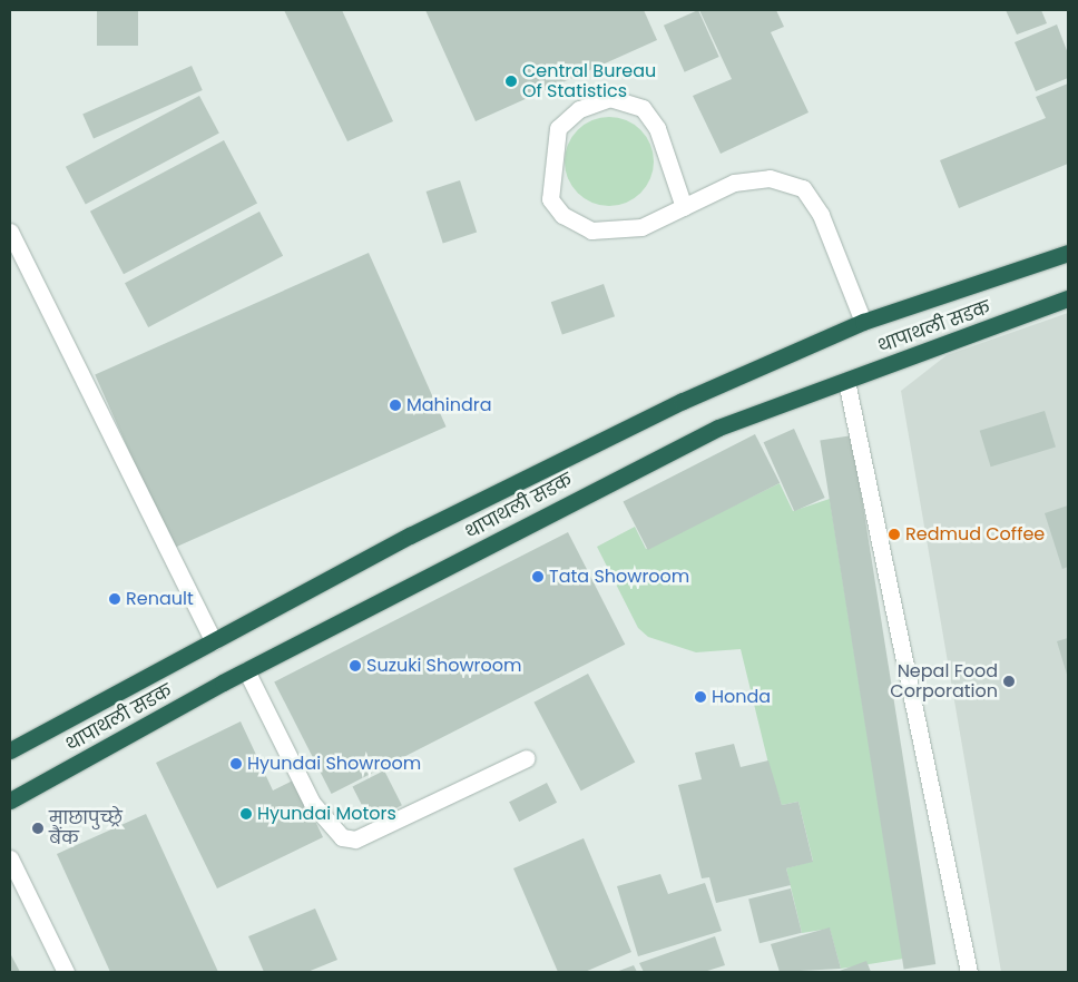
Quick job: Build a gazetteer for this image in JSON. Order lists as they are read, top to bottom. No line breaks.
{"streets":{"highway":["थापाथली सडक"]},"places":["Central Bureau Of Statistics","Mahindra","Redmud Coffee","Tata Showroom","Renault","Suzuki Showroom","Nepal Food Corporation","Honda","Hyundai Showroom","Hyundai Motors","माछापुच्छ्रे बैंक"]}
